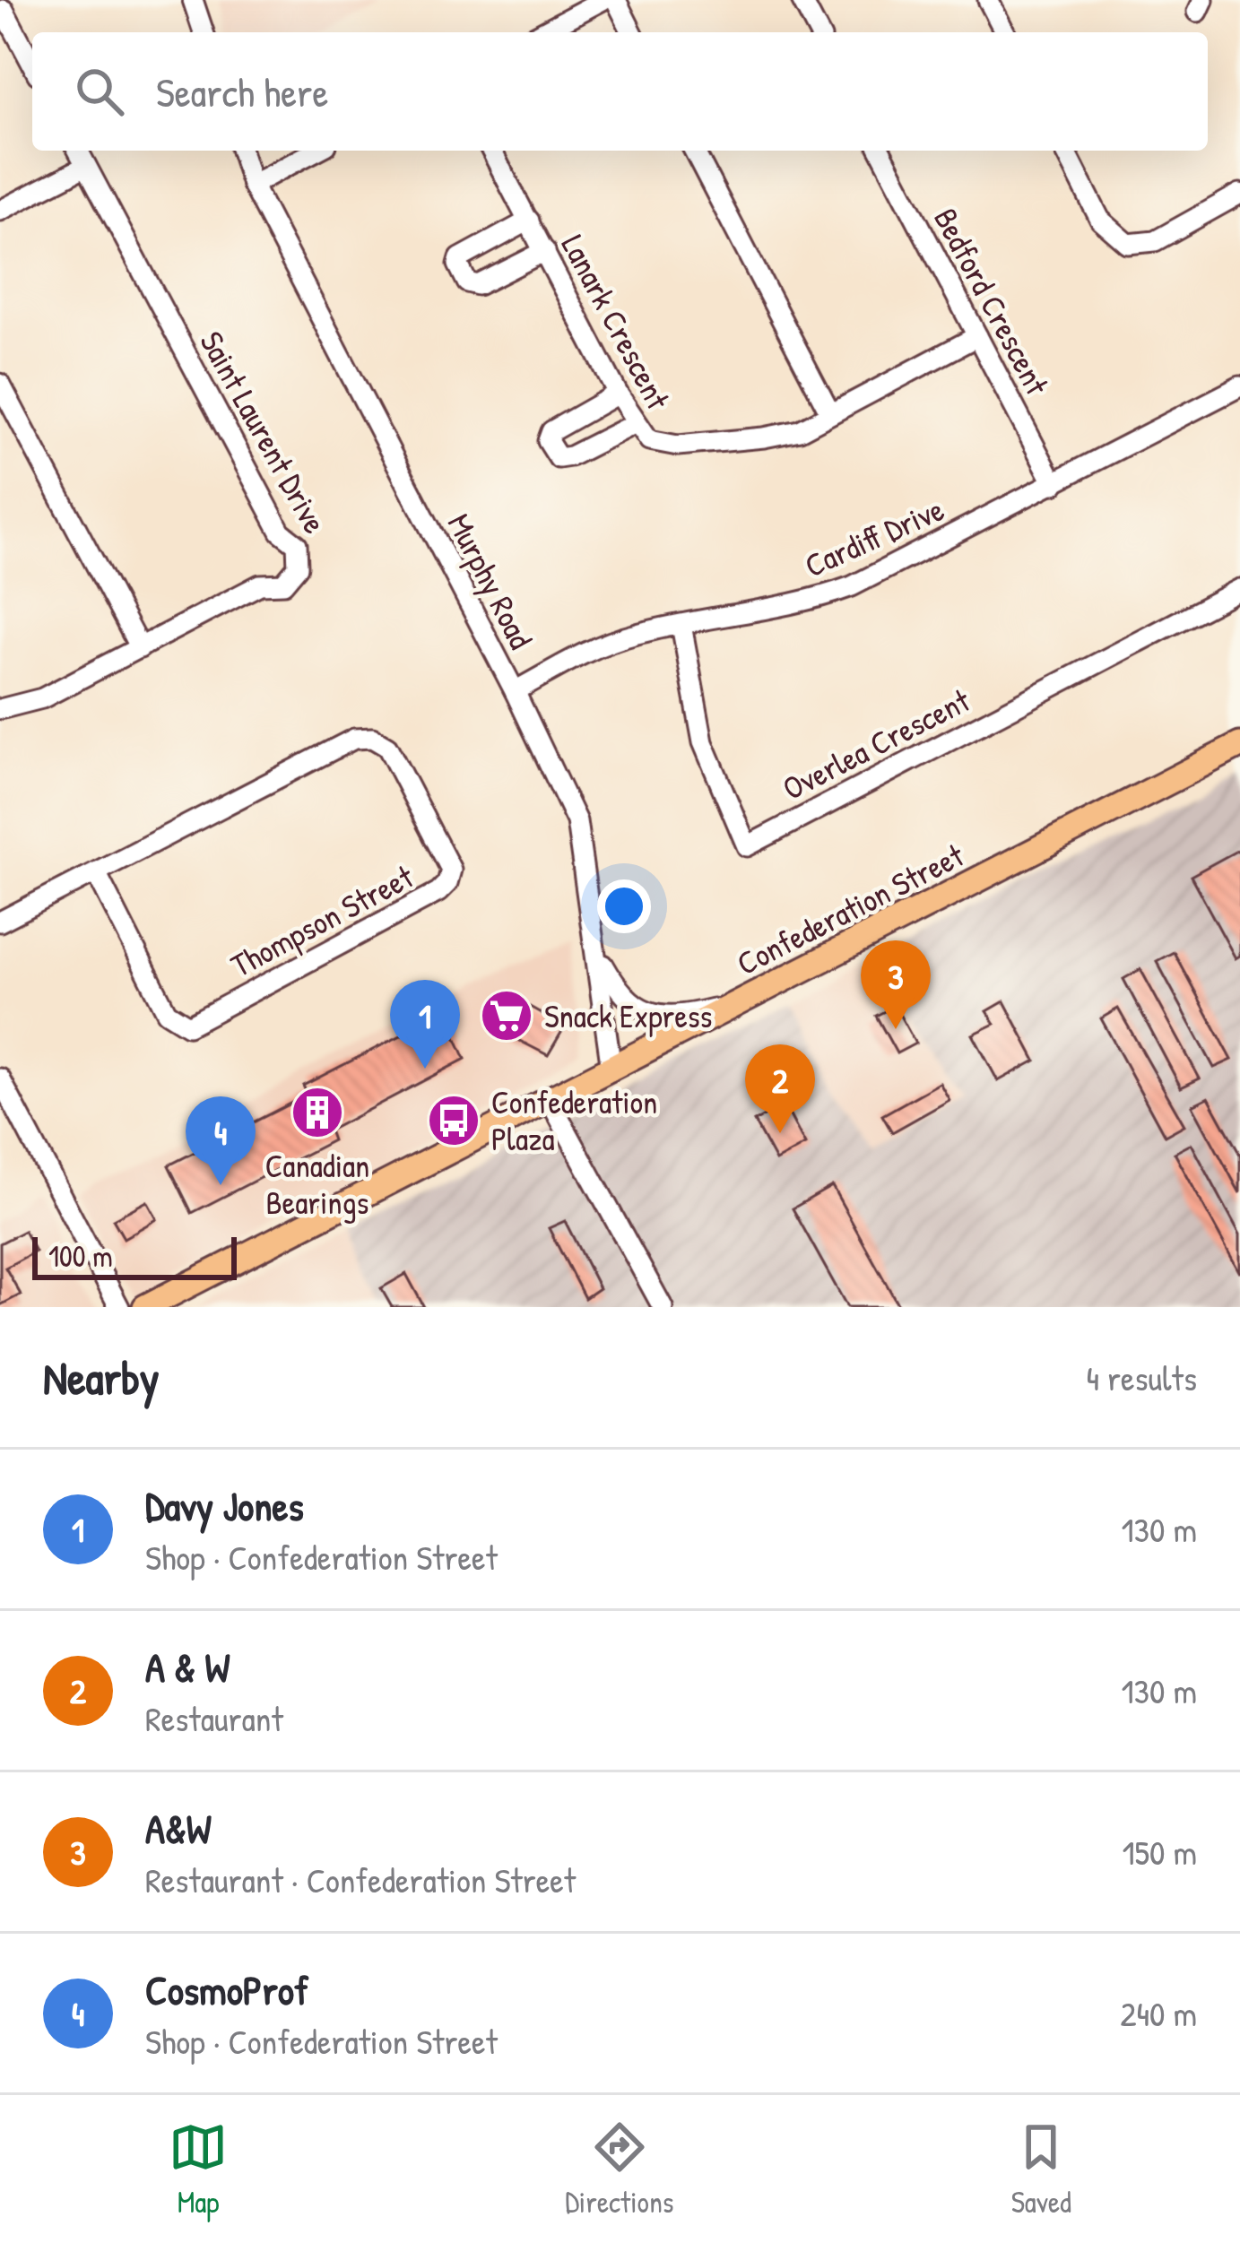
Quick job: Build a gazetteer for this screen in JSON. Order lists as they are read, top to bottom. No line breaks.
{"streets":{"main road":["Confederation Street"],"street":["Bedford Crescent","Lanark Crescent","Saint Laurent Drive","Cardiff Drive","Murphy Road","Overlea Crescent","Thompson Street"]},"crossings":[["Bedford Crescent","Lanark Crescent"],["Bedford Crescent","Cardiff Drive"],["Cardiff Drive","Murphy Road"],["Cardiff Drive","Overlea Crescent"],["Murphy Road","Confederation Street"]],"places":{"supermarket":["Snack Express"],"building":["Canadian Bearings"],"bus stop":["Confederation Plaza"]},"scale_bar":"100 m","page":{"search":"Search here","pins":["3","1","2","4"],"scale":"100 m","heading":["Nearby","4 results"],"list":[{"mark":"1","name":"Davy Jones","note":"Shop · Confederation Street","value":"130 m"},{"mark":"2","name":"A & W","note":"Restaurant","value":"130 m"},{"mark":"3","name":"A&W","note":"Restaurant · Confederation Street","value":"150 m"},{"mark":"4","name":"CosmoProf","note":"Shop · Confederation Street","value":"240 m"}],"nav":["Map","Directions","Saved"]}}
